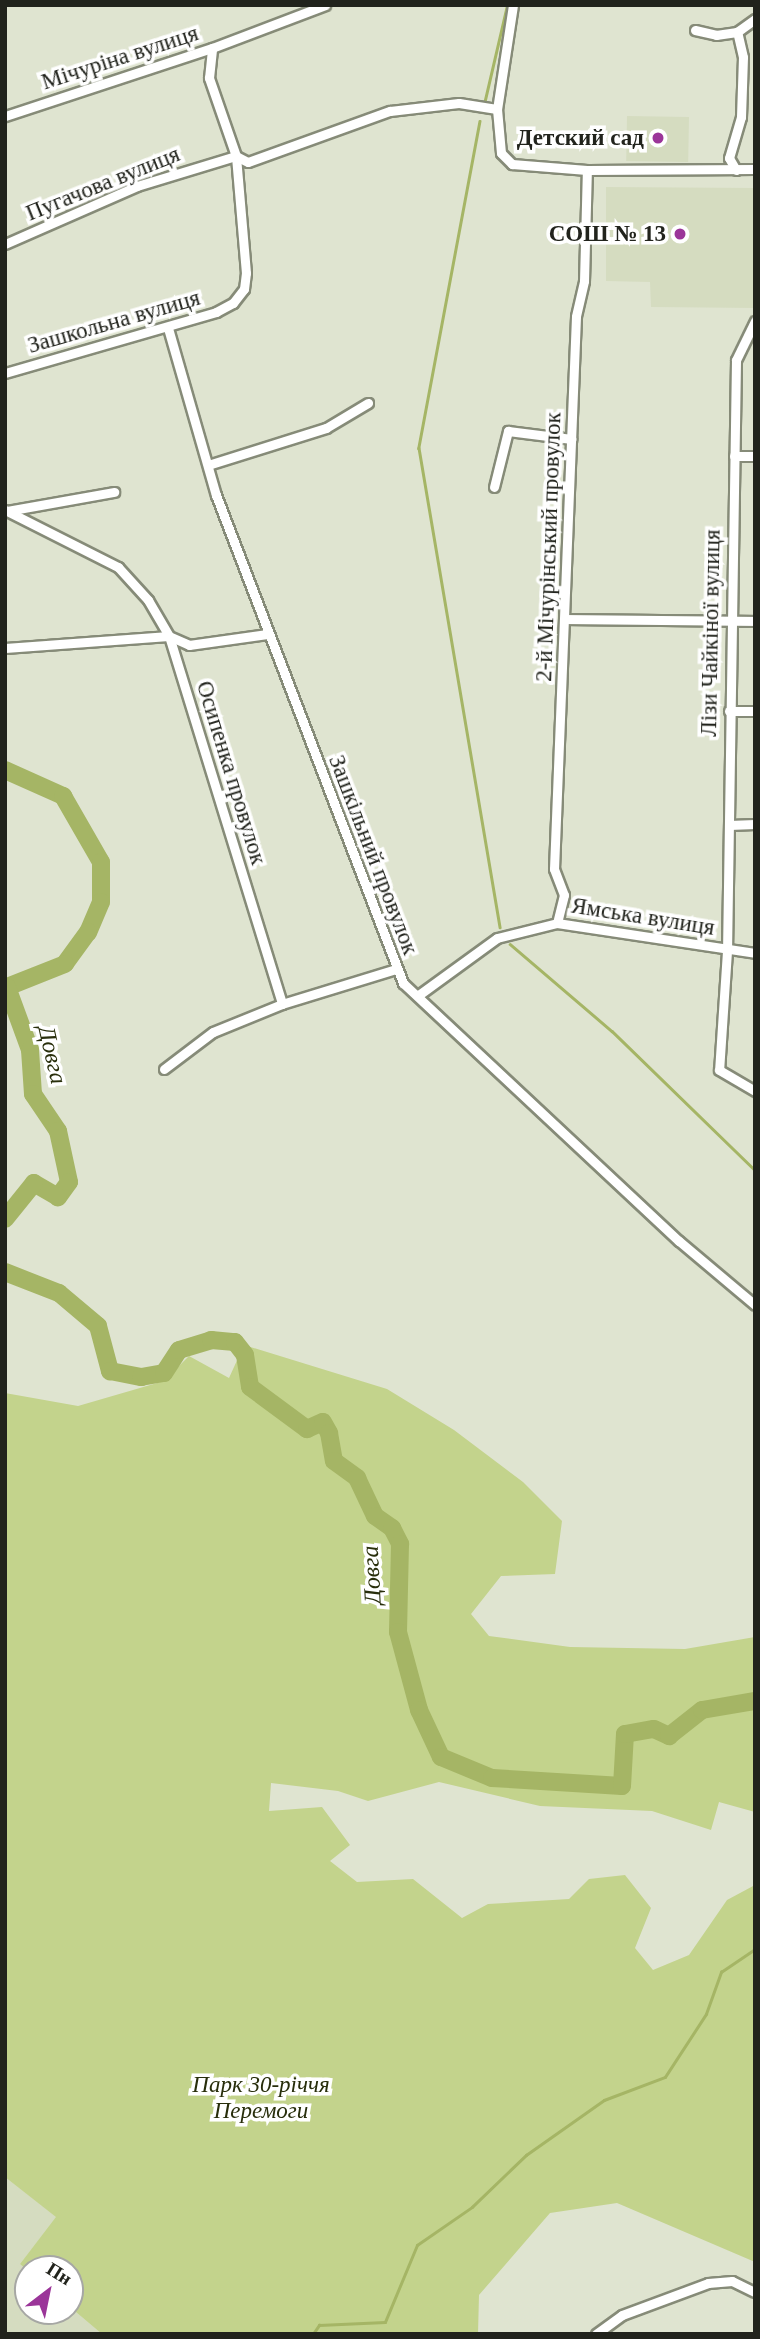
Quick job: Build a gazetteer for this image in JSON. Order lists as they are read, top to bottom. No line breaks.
{"streets":{"street":["Мічуріна вулиця","Пугачова вулиця","Зашкольна вулиця","2-й Мічурінський провулок","Лізи Чайкіної вулиця","Осипенка провулок","Зашкільний провулок","Ямська вулиця"]},"crossings":[["Пугачова вулиця","Зашкольна вулиця"],["Зашкольна вулиця","Зашкільний провулок"],["2-й Мічурінський провулок","Ямська вулиця"],["Лізи Чайкіної вулиця","Ямська вулиця"],["Зашкільний провулок","Ямська вулиця"]],"water":["Довга"],"parks":["Парк 30-річчя Перемоги"],"places":["Детский сад","СОШ № 13"],"north":"top right"}
